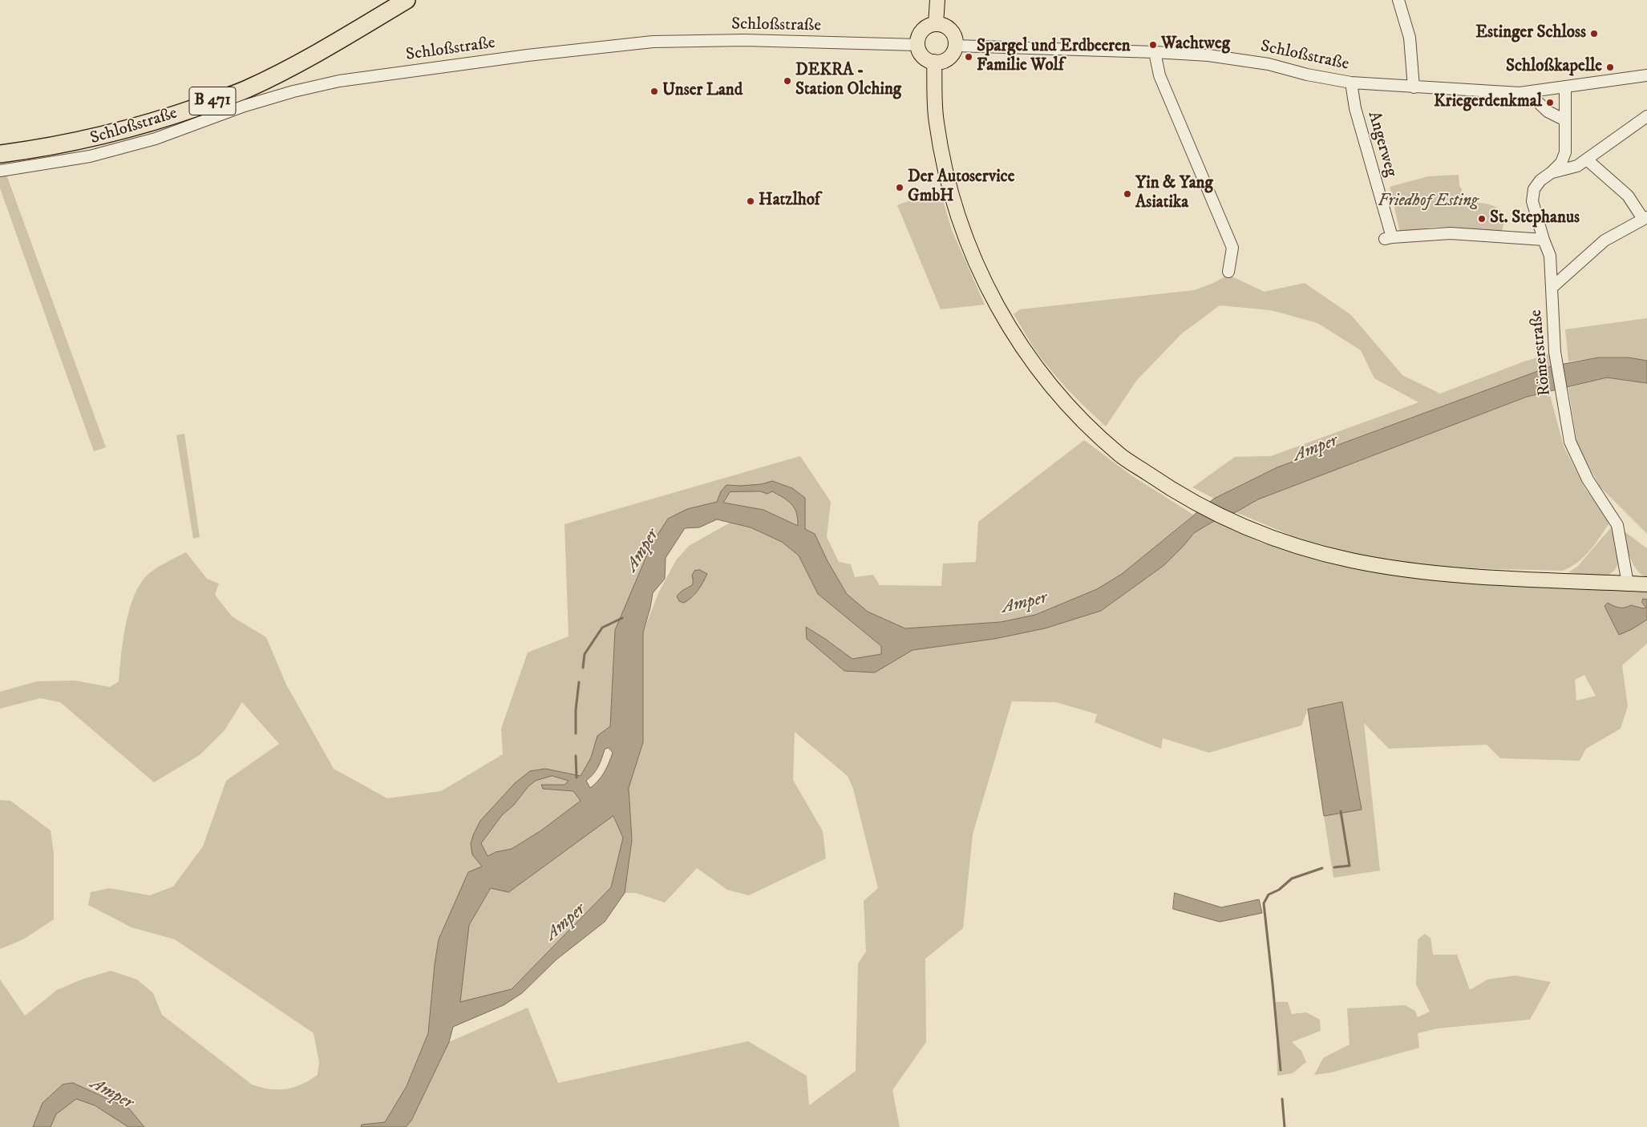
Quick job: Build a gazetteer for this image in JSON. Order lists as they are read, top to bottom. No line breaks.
{"streets":{"highway":["B 471"],"street":["Schloßstraße","Angerweg","Römerstraße"]},"crossings":[["Schloßstraße","Angerweg"],["Schloßstraße","Römerstraße"],["Angerweg","Römerstraße"]],"water":["Amper"],"parks":["Friedhof Esting"],"places":["Estinger Schloss","Wachtweg","Spargel und Erdbeeren Familie Wolf","Schloßkapelle","DEKRA - Station Olching","Unser Land","Kriegerdenkmal","Der Autoservice GmbH","Yin & Yang Asiatika","Hatzlhof","St. Stephanus"]}
